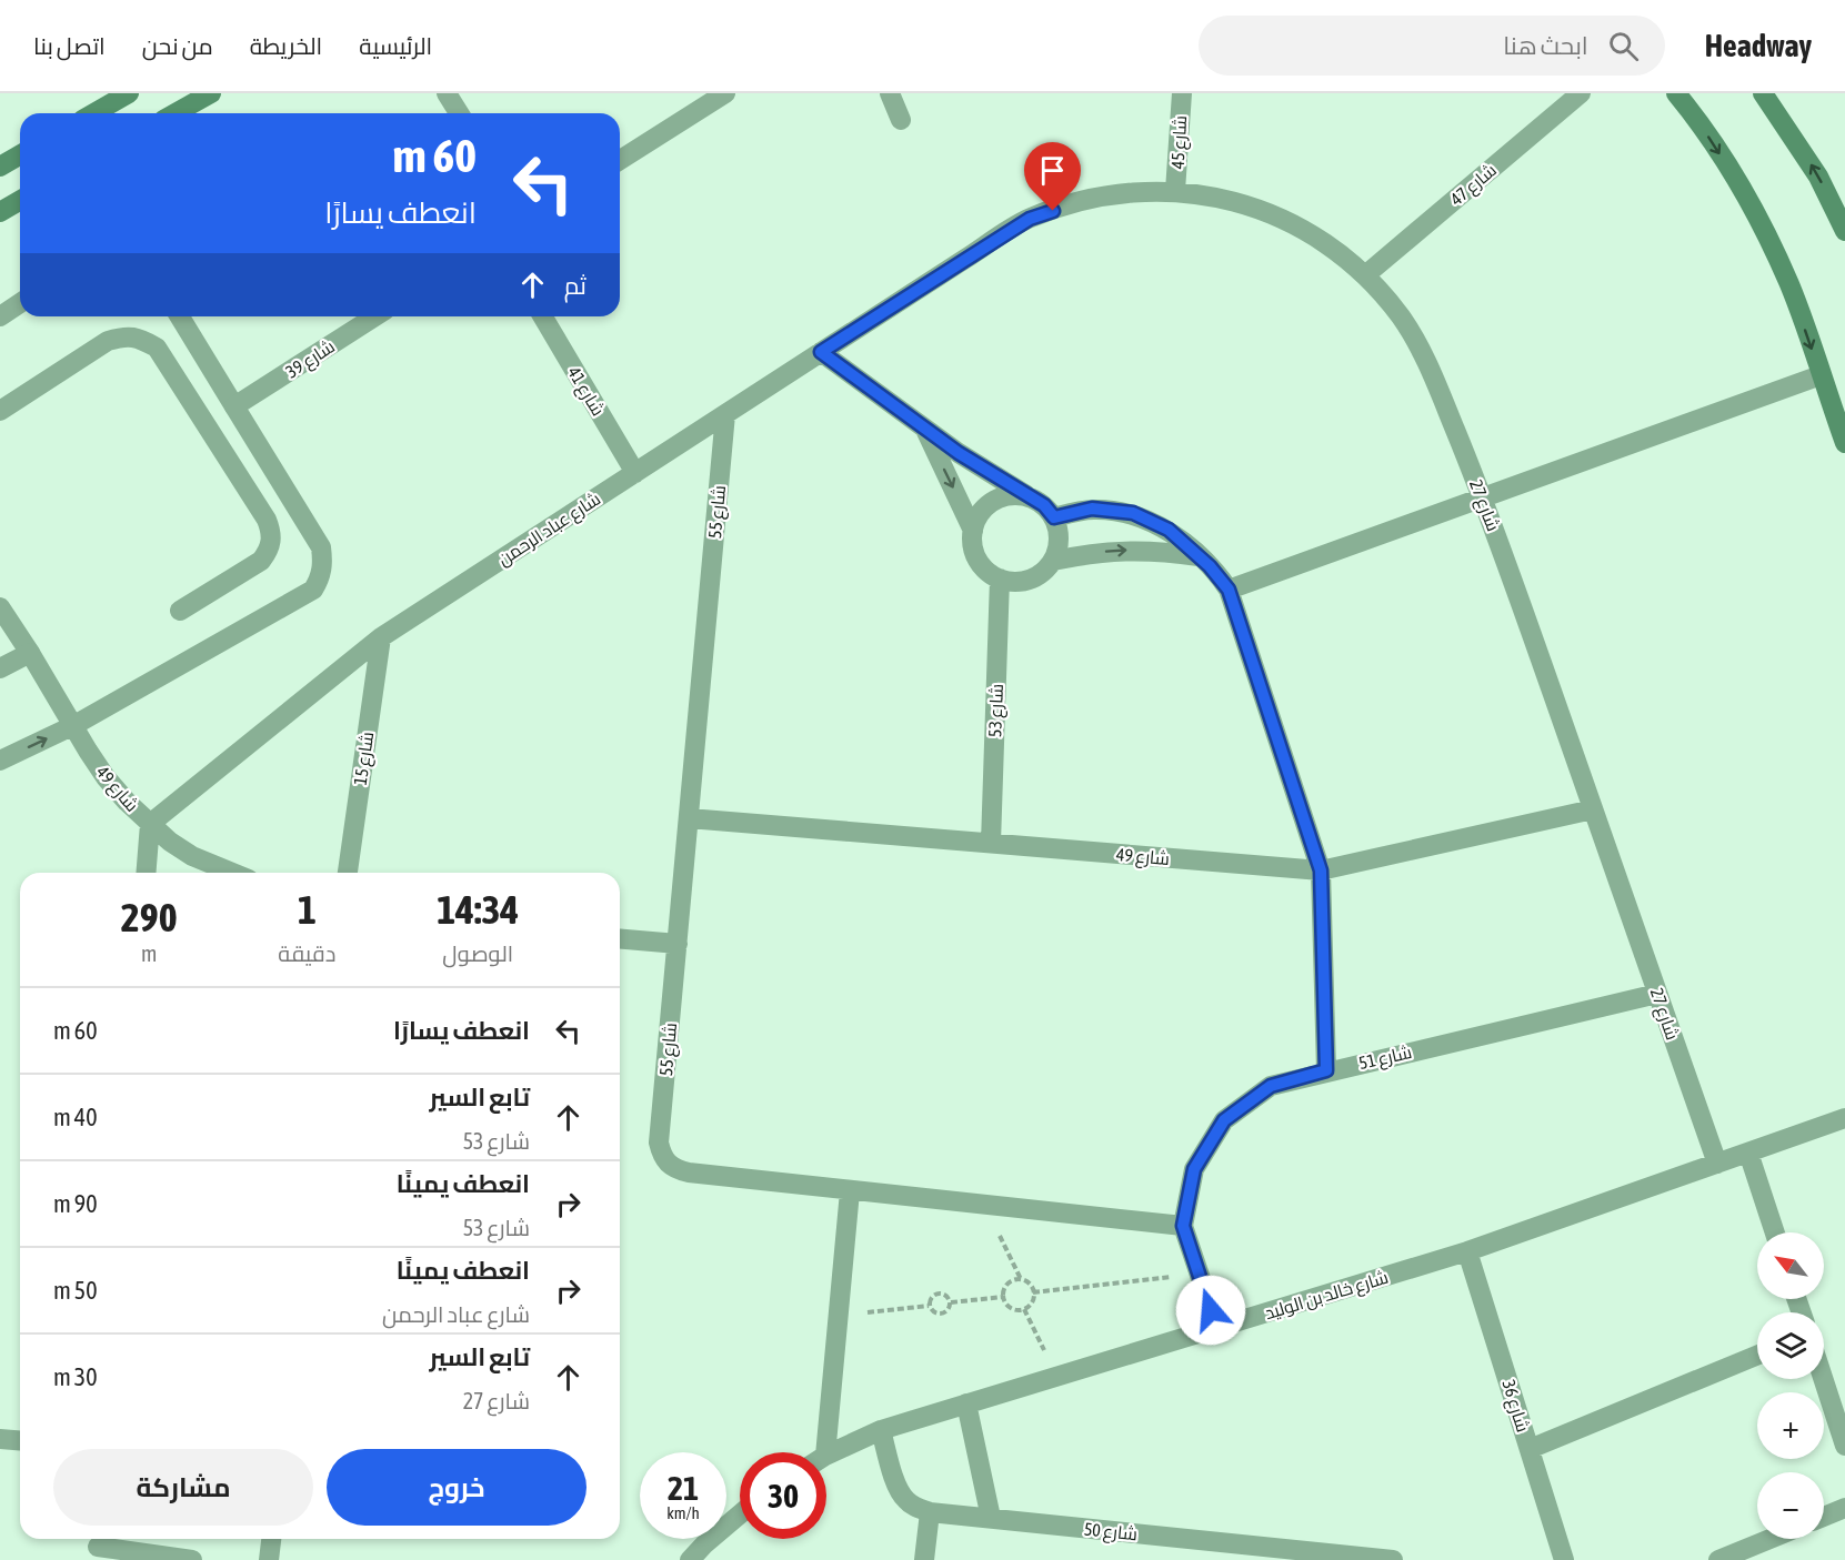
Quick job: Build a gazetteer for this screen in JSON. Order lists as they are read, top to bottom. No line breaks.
{"streets":{"street":["شارع 45","شارع 47","شارع 39","شارع 41","شارع 27","شارع 55","شارع عباد الرحمن","شارع 53","شارع 15","شارع 49","شارع 51","شارع خالد بن الوليد","شارع 36","شارع 50"]},"crossings":[["شارع 45","شارع 27"],["شارع 47","شارع 27"],["شارع 41","شارع عباد الرحمن"],["شارع 27","شارع عباد الرحمن"],["شارع 27","شارع 49"],["شارع 27","شارع 51"],["شارع 27","شارع خالد بن الوليد"],["شارع 55","شارع عباد الرحمن"],["شارع 55","شارع 49"],["شارع 55","شارع 51"],["شارع عباد الرحمن","شارع 15"],["شارع عباد الرحمن","شارع 49"],["شارع 53","شارع 49"],["شارع 51","شارع خالد بن الوليد"],["شارع خالد بن الوليد","شارع 36"],["شارع خالد بن الوليد","شارع 50"]],"north":"top left","page":{"header":"Headway","search":"ابحث هنا","nav":["الرئيسية","الخريطة","من نحن","اتصل بنا"],"turn":["60 m","انعطف يسارًا"],"then":"ثم","eta":["14:34","الوصول","1","دقيقة","290","m"],"list":[{"name":"انعطف يسارًا","value":"60 m"},{"name":"تابع السير","note":"شارع 53","value":"40 m"},{"name":"انعطف يمينًا","note":"شارع 53","value":"90 m"},{"name":"انعطف يمينًا","note":"شارع عباد الرحمن","value":"50 m"},{"name":"تابع السير","note":"شارع 27","value":"30 m"}],"map_buttons":["+","−"],"buttons":["خروج","مشاركة"],"speed":"21 km/h","limit":"30"}}
